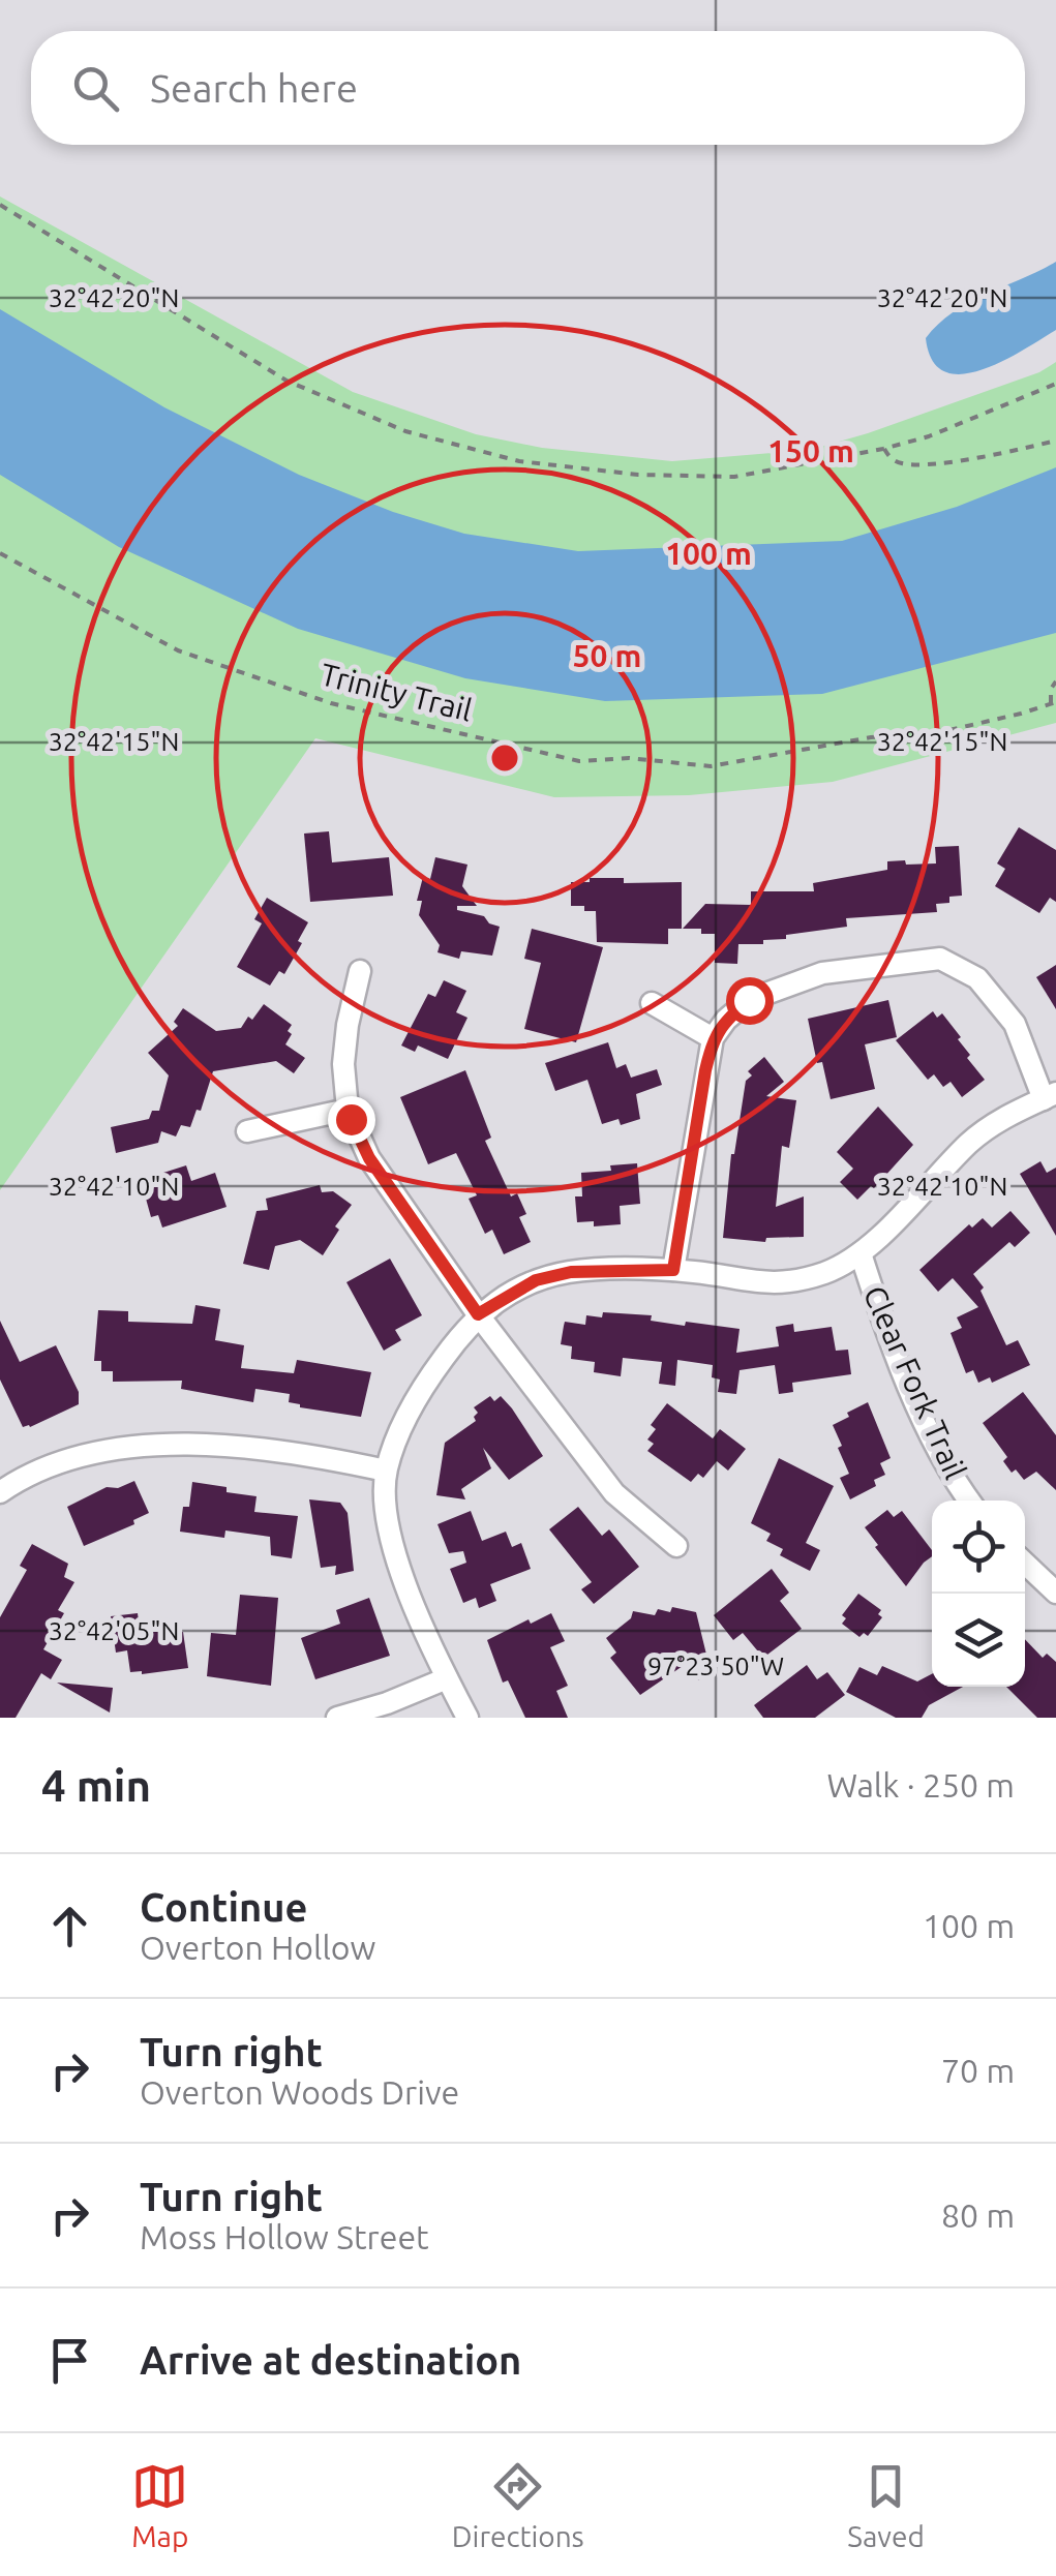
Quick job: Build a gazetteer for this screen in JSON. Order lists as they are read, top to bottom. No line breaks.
{"streets":{"street":["Clear Fork Trail"],"path":["Trinity Trail"]},"page":{"search":"Search here","heading":["4 min","Walk · 250 m"],"list":[["Continue","Overton Hollow","100 m"],["Turn right","Overton Woods Drive","70 m"],["Turn right","Moss Hollow Street","80 m"],"Arrive at destination"],"nav":["Map","Directions","Saved"]},"coordinates":["32°42'20\"N","32°42'15\"N","32°42'10\"N","32°42'05\"N","97°23'50\"W"],"rings":["150 m","100 m","50 m"]}
